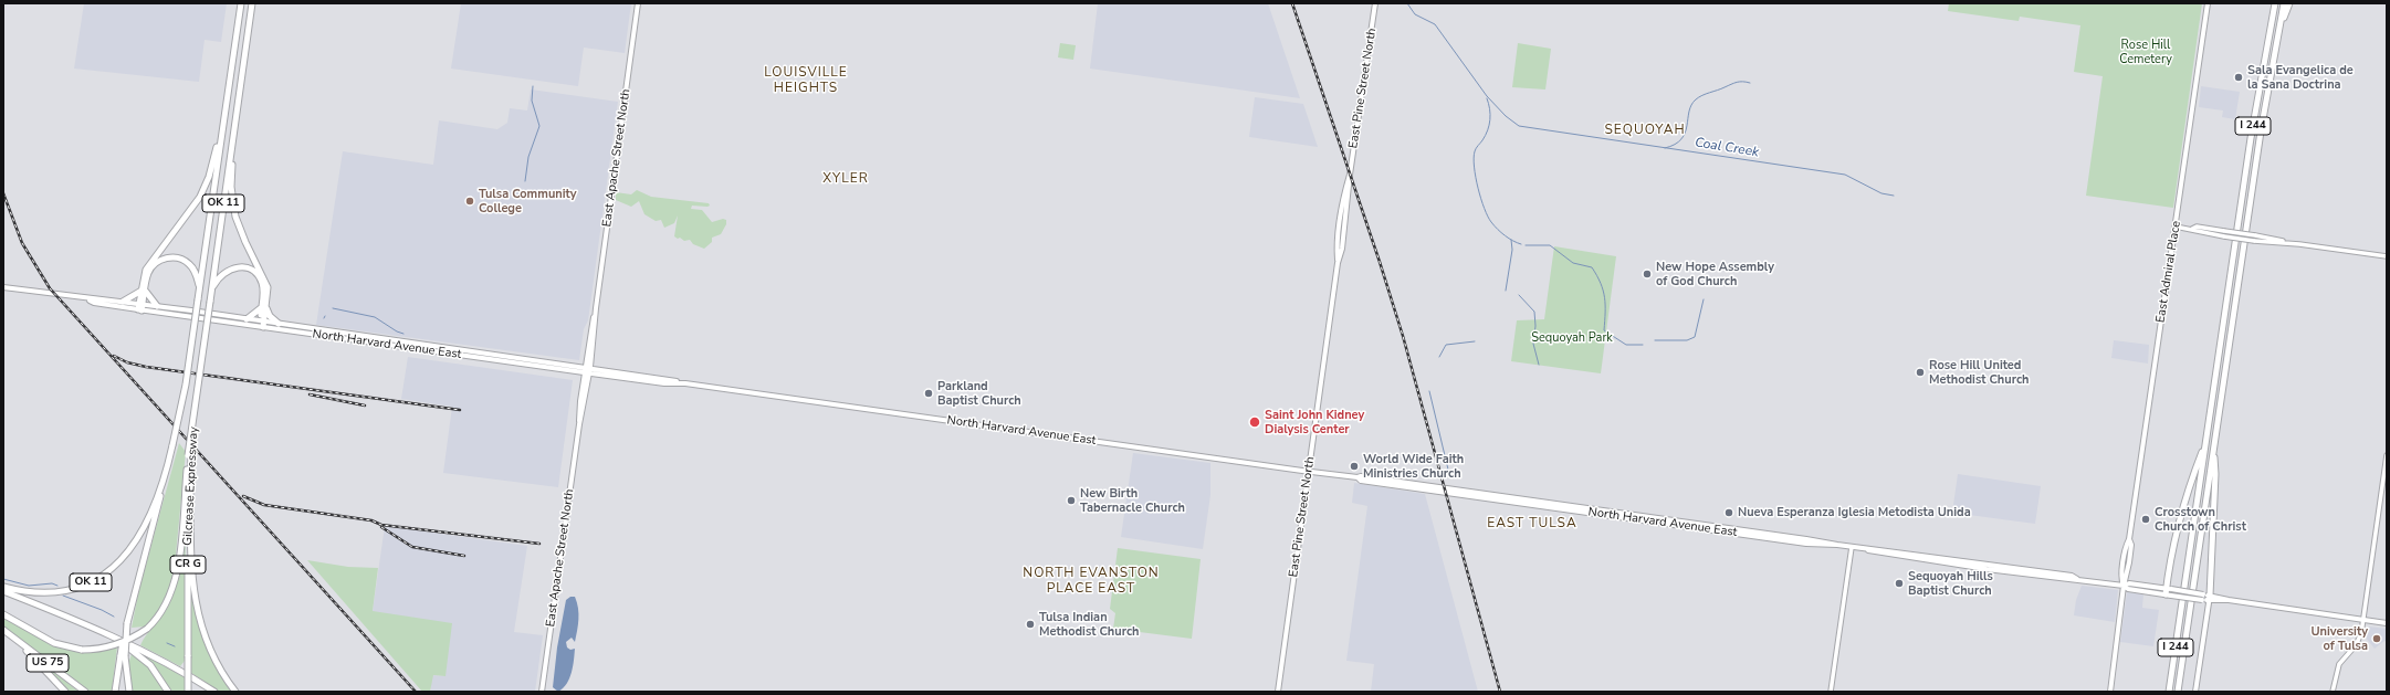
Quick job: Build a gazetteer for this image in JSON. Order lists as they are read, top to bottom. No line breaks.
{"streets":{"highway":["I 244","OK 11","Gilcrease Expressway","CR G","US 75"],"main road":["East Pine Street North","East Apache Street North","East Admiral Place","North Harvard Avenue East"]},"crossings":[["East Pine Street North","North Harvard Avenue East"],["East Apache Street North","North Harvard Avenue East"],["OK 11","Gilcrease Expressway"],["East Admiral Place","North Harvard Avenue East"]],"districts":["LOUISVILLE HEIGHTS","SEQUOYAH","XYLER","EAST TULSA","NORTH EVANSTON PLACE EAST"],"water":["Coal Creek"],"parks":["Rose Hill Cemetery","Sequoyah Park"],"places":["Sala Evangelica de la Sana Doctrina","Tulsa Community College","New Hope Assembly of God Church","Rose Hill United Methodist Church","Parkland Baptist Church","Saint John Kidney Dialysis Center","World Wide Faith Ministries Church","New Birth Tabernacle Church","Nueva Esperanza Iglesia Metodista Unida","Crosstown Church of Christ","Sequoyah Hills Baptist Church","Tulsa Indian Methodist Church","University of Tulsa"]}
